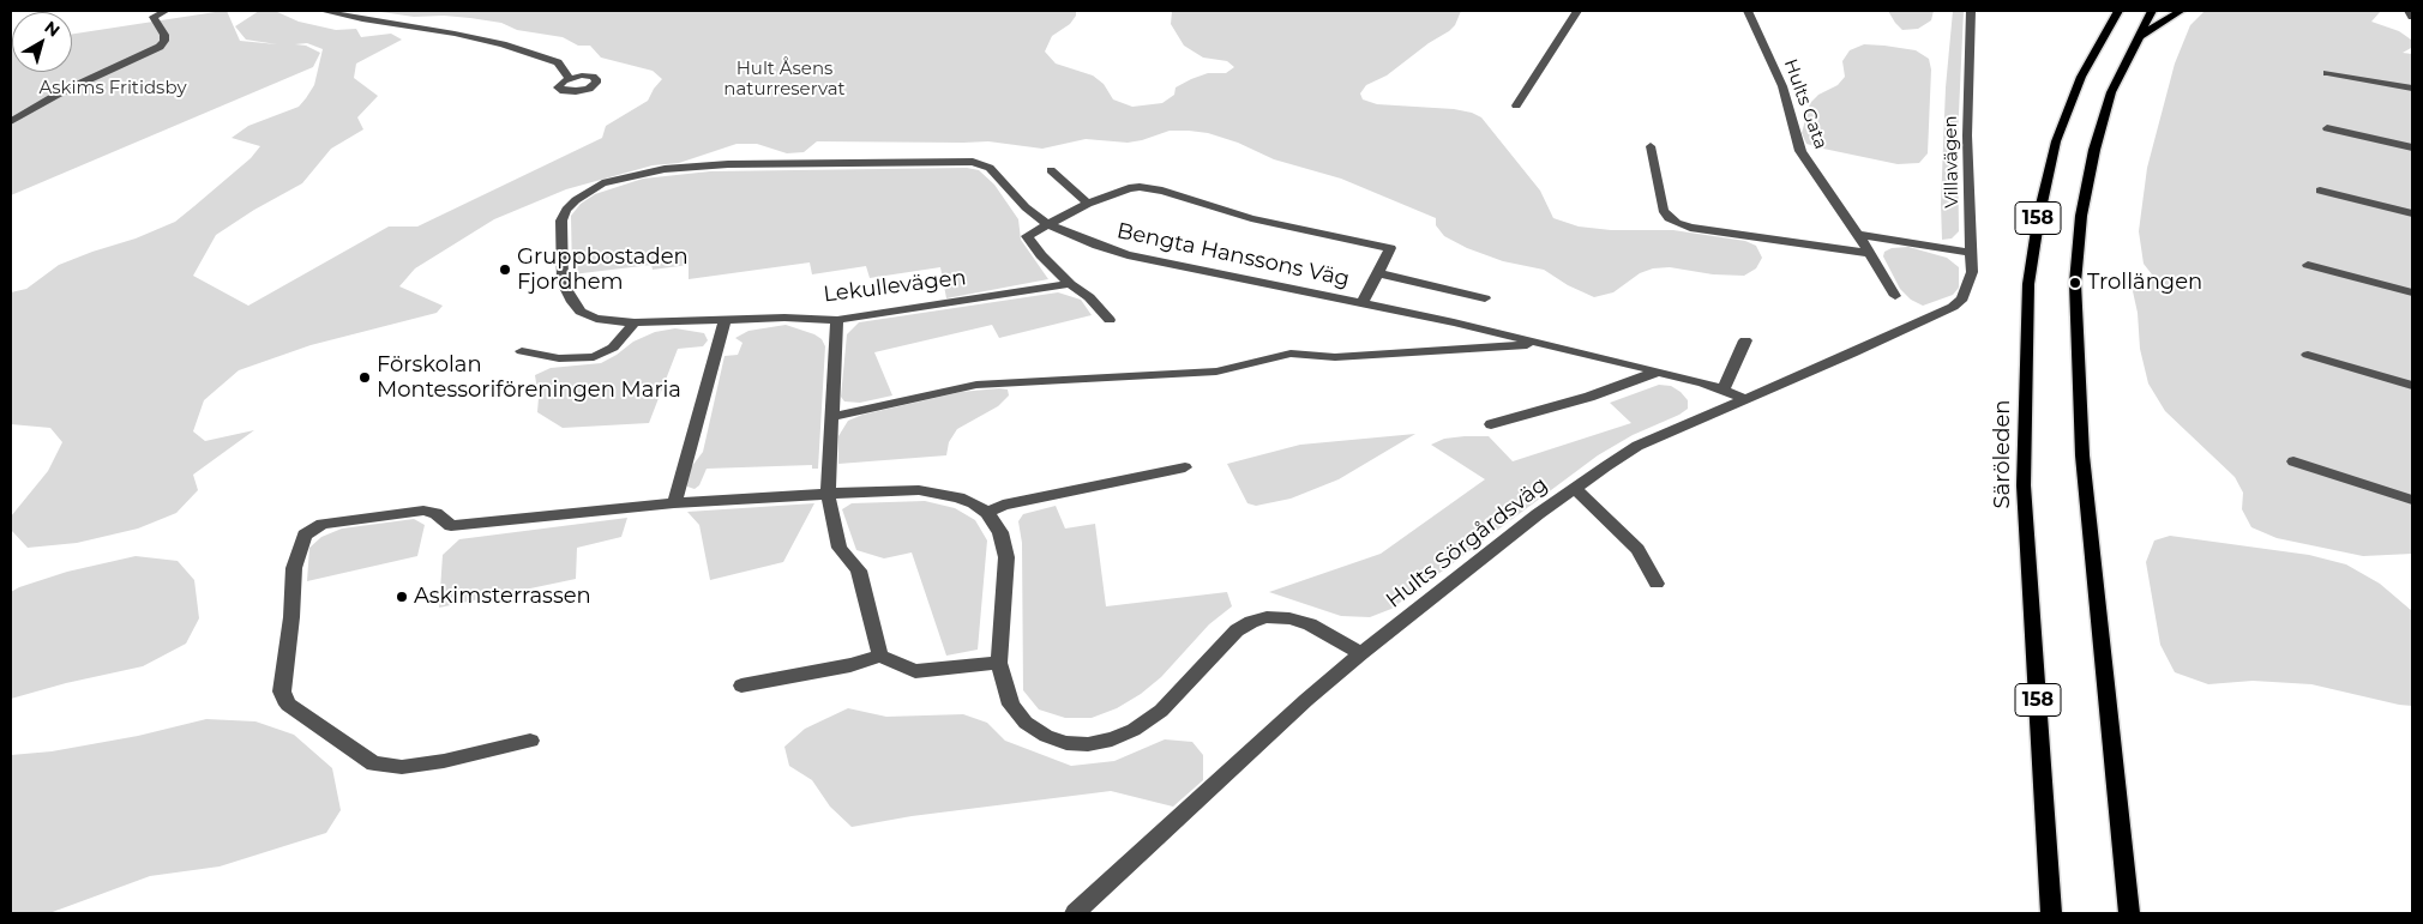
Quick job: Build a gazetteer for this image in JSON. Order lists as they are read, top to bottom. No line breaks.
{"streets":{"main road":["158","Säröleden"],"street":["Hults Gata","Villavägen","Bengta Hanssons Väg","Lekullevägen","Hults Sörgårdsväg"]},"crossings":[["Villavägen","Hults Sörgårdsväg"],["Bengta Hanssons Väg","Lekullevägen"],["Bengta Hanssons Väg","Hults Sörgårdsväg"]],"parks":["Hult Åsens naturreservat","Askims Fritidsby"],"places":["Gruppbostaden Fjordhem","Trollängen","Förskolan Montessoriföreningen Maria","Askimsterrassen"],"north":"top right"}
